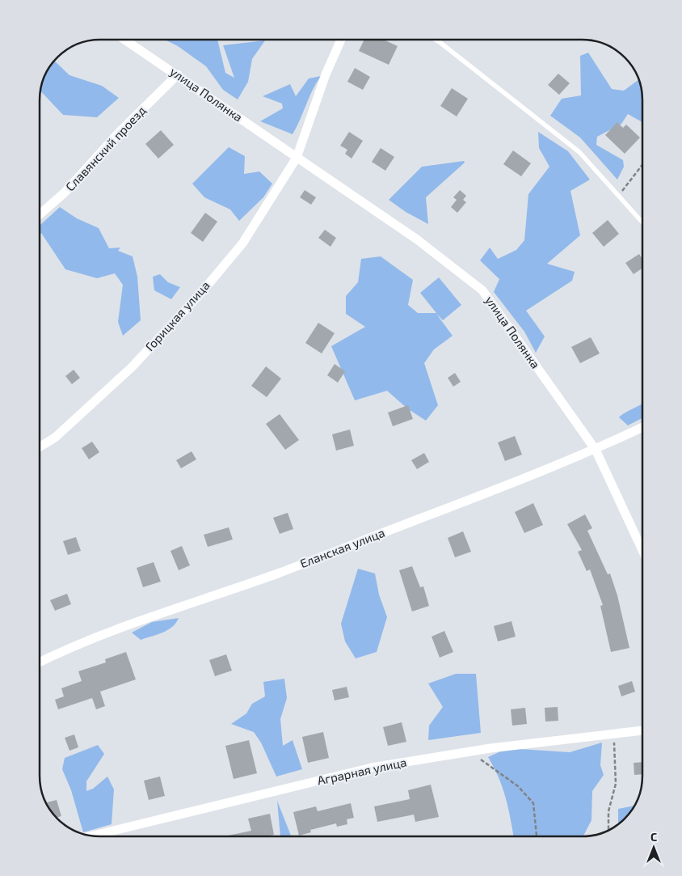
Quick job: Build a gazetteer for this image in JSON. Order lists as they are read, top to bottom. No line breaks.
{"streets":{"street":["улица Полянка","Славянский проезд","Горицкая улица","Еланская улица","Аграрная улица"]},"crossings":[["улица Полянка","Славянский проезд"],["улица Полянка","Горицкая улица"],["улица Полянка","Еланская улица"]],"north":"top"}
